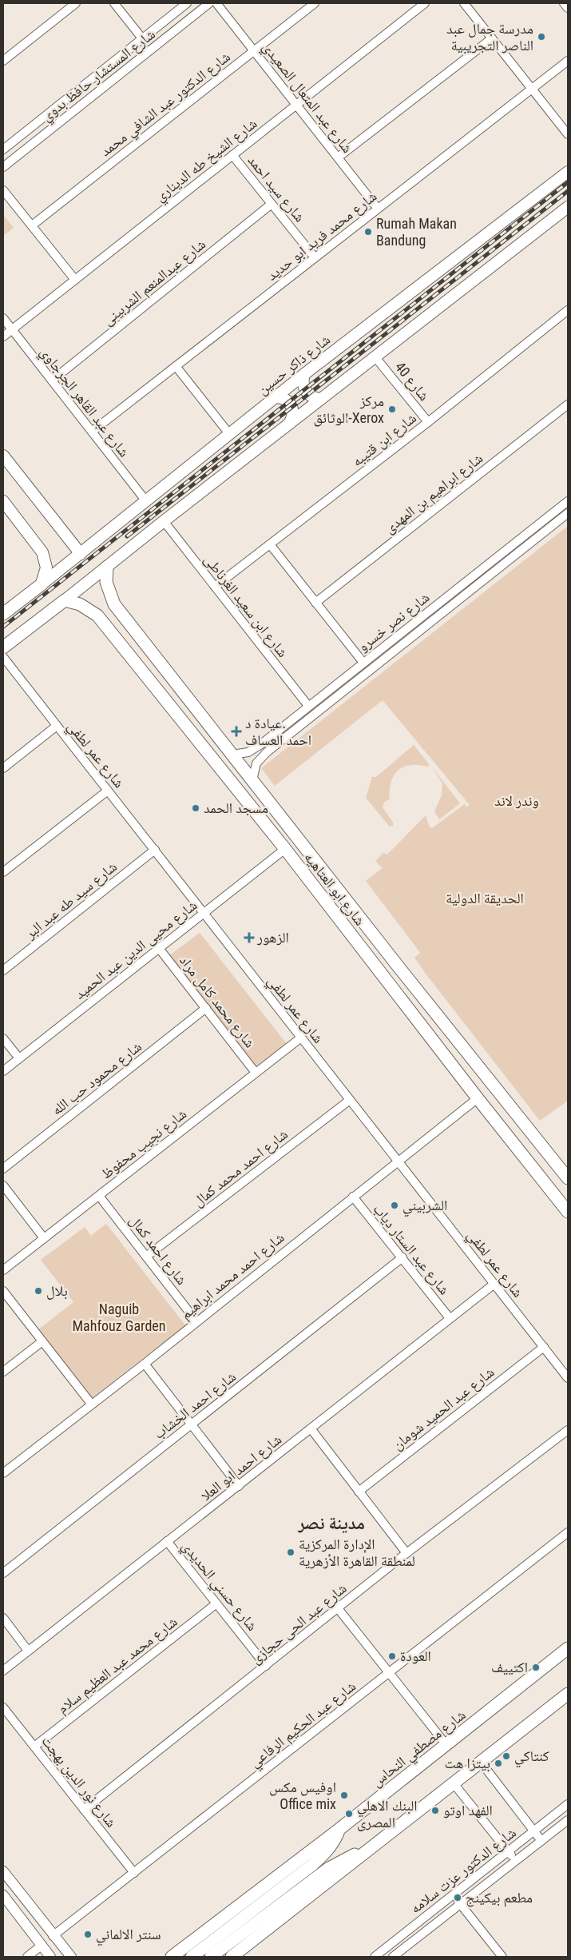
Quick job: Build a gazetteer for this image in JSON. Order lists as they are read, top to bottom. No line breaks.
{"streets":{"main road":["شارع ذاكر حسين","شارع ابو العتاهيه","شارع مصطفي النحاس"],"street":["شارع المستشار حافظ بدوي","شارع عبد المتعال الصعيدي","شارع الدكتور عبد الشافي محمد","شارع الشيخ طه الديناري","شارع سيد احمد","شارع محمد فريد ابو حديد","شارع عبدالمنعم الشربينى","شارع 40","شارع عبد القاهر الجرجاوي","شارع ابن قتيبه","شارع ابراهيم بن المهدى","شارع ابن سعيد الغرناطى","شارع نصر خسرو","شارع عمر لطفي","شارع سيد طه عبد البر","شارع محيى الدين عبد الحميد","شارع محمد كامل مراد","شارع محمود حب الله","شارع نجيب محفوظ","شارع احمد محمد كمال","شارع عبد الستار دياب","شارع احمد كمال","شارع احمد محمد ابراهيم","شارع احمد الخشاب","شارع عبد الحميد شومان","شارع احمد ابو العلا","شارع حسني الحديدي","شارع عبد الحى حجازى","شارع محمد عبد العظيم سلام","شارع عبد الحكيم الرفاعي","شارع نور الدين بهجت","شارع الدكتور عزت سلامه"]},"crossings":[["شارع عبد المتعال الصعيدي","شارع الدكتور عبد الشافي محمد"],["شارع عبد المتعال الصعيدي","شارع الشيخ طه الديناري"],["شارع عبد المتعال الصعيدي","شارع محمد فريد ابو حديد"],["شارع الشيخ طه الديناري","شارع سيد احمد"],["شارع الشيخ طه الديناري","شارع عبد القاهر الجرجاوي"],["شارع سيد احمد","شارع محمد فريد ابو حديد"],["شارع سيد احمد","شارع عبدالمنعم الشربينى"],["شارع محمد فريد ابو حديد","شارع عبد القاهر الجرجاوي"],["شارع عبدالمنعم الشربينى","شارع عبد القاهر الجرجاوي"],["شارع ذاكر حسين","شارع عبد القاهر الجرجاوي"],["شارع 40","شارع ابن قتيبه"],["شارع ابن قتيبه","شارع ابن سعيد الغرناطى"],["شارع ابن سعيد الغرناطى","شارع نصر خسرو"],["شارع نصر خسرو","شارع ابو العتاهيه"],["شارع عمر لطفي","شارع سيد طه عبد البر"],["شارع عمر لطفي","شارع محيى الدين عبد الحميد"],["شارع عمر لطفي","شارع نجيب محفوظ"],["شارع عمر لطفي","شارع احمد محمد كمال"],["شارع عمر لطفي","شارع احمد محمد ابراهيم"],["شارع عمر لطفي","شارع عبد الحميد شومان"],["شارع عمر لطفي","شارع احمد ابو العلا"],["شارع ابو العتاهيه","شارع محيى الدين عبد الحميد"],["شارع ابو العتاهيه","شارع احمد محمد ابراهيم"],["شارع محيى الدين عبد الحميد","شارع محمد كامل مراد"],["شارع محمد كامل مراد","شارع محمود حب الله"],["شارع محمد كامل مراد","شارع نجيب محفوظ"],["شارع نجيب محفوظ","شارع احمد كمال"],["شارع احمد محمد كمال","شارع احمد كمال"],["شارع عبد الستار دياب","شارع احمد محمد ابراهيم"],["شارع عبد الستار دياب","شارع احمد الخشاب"],["شارع عبد الستار دياب","شارع احمد ابو العلا"],["شارع احمد كمال","شارع احمد محمد ابراهيم"],["شارع احمد ابو العلا","شارع حسني الحديدي"],["شارع حسني الحديدي","شارع عبد الحى حجازى"],["شارع حسني الحديدي","شارع محمد عبد العظيم سلام"],["شارع عبد الحى حجازى","شارع نور الدين بهجت"],["شارع محمد عبد العظيم سلام","شارع نور الدين بهجت"],["شارع عبد الحكيم الرفاعي","شارع نور الدين بهجت"]],"districts":["مدينة نصر"],"parks":["وندر لاند","الحديقة الدولية","Naguib Mahfouz Garden"],"places":{"other":["مدرسة جمال عبد الناصر التجريبية","Rumah Makan Bandung","مركز الوثائق-Xerox","مسجد الحمد","الشربيني","بلال","الإدارة المركزية لمنطقة القاهرة الأزهرية","العودة","اكتييف","كنتاكي","بيتزا هت","اوفيس مكس Office mix","الفهد اوتو","البنك الاهلي المصرى","مطعم بيكينج","سنتر الالماني"],"health":["عيادة د. احمد العساف","الزهور"]}}
